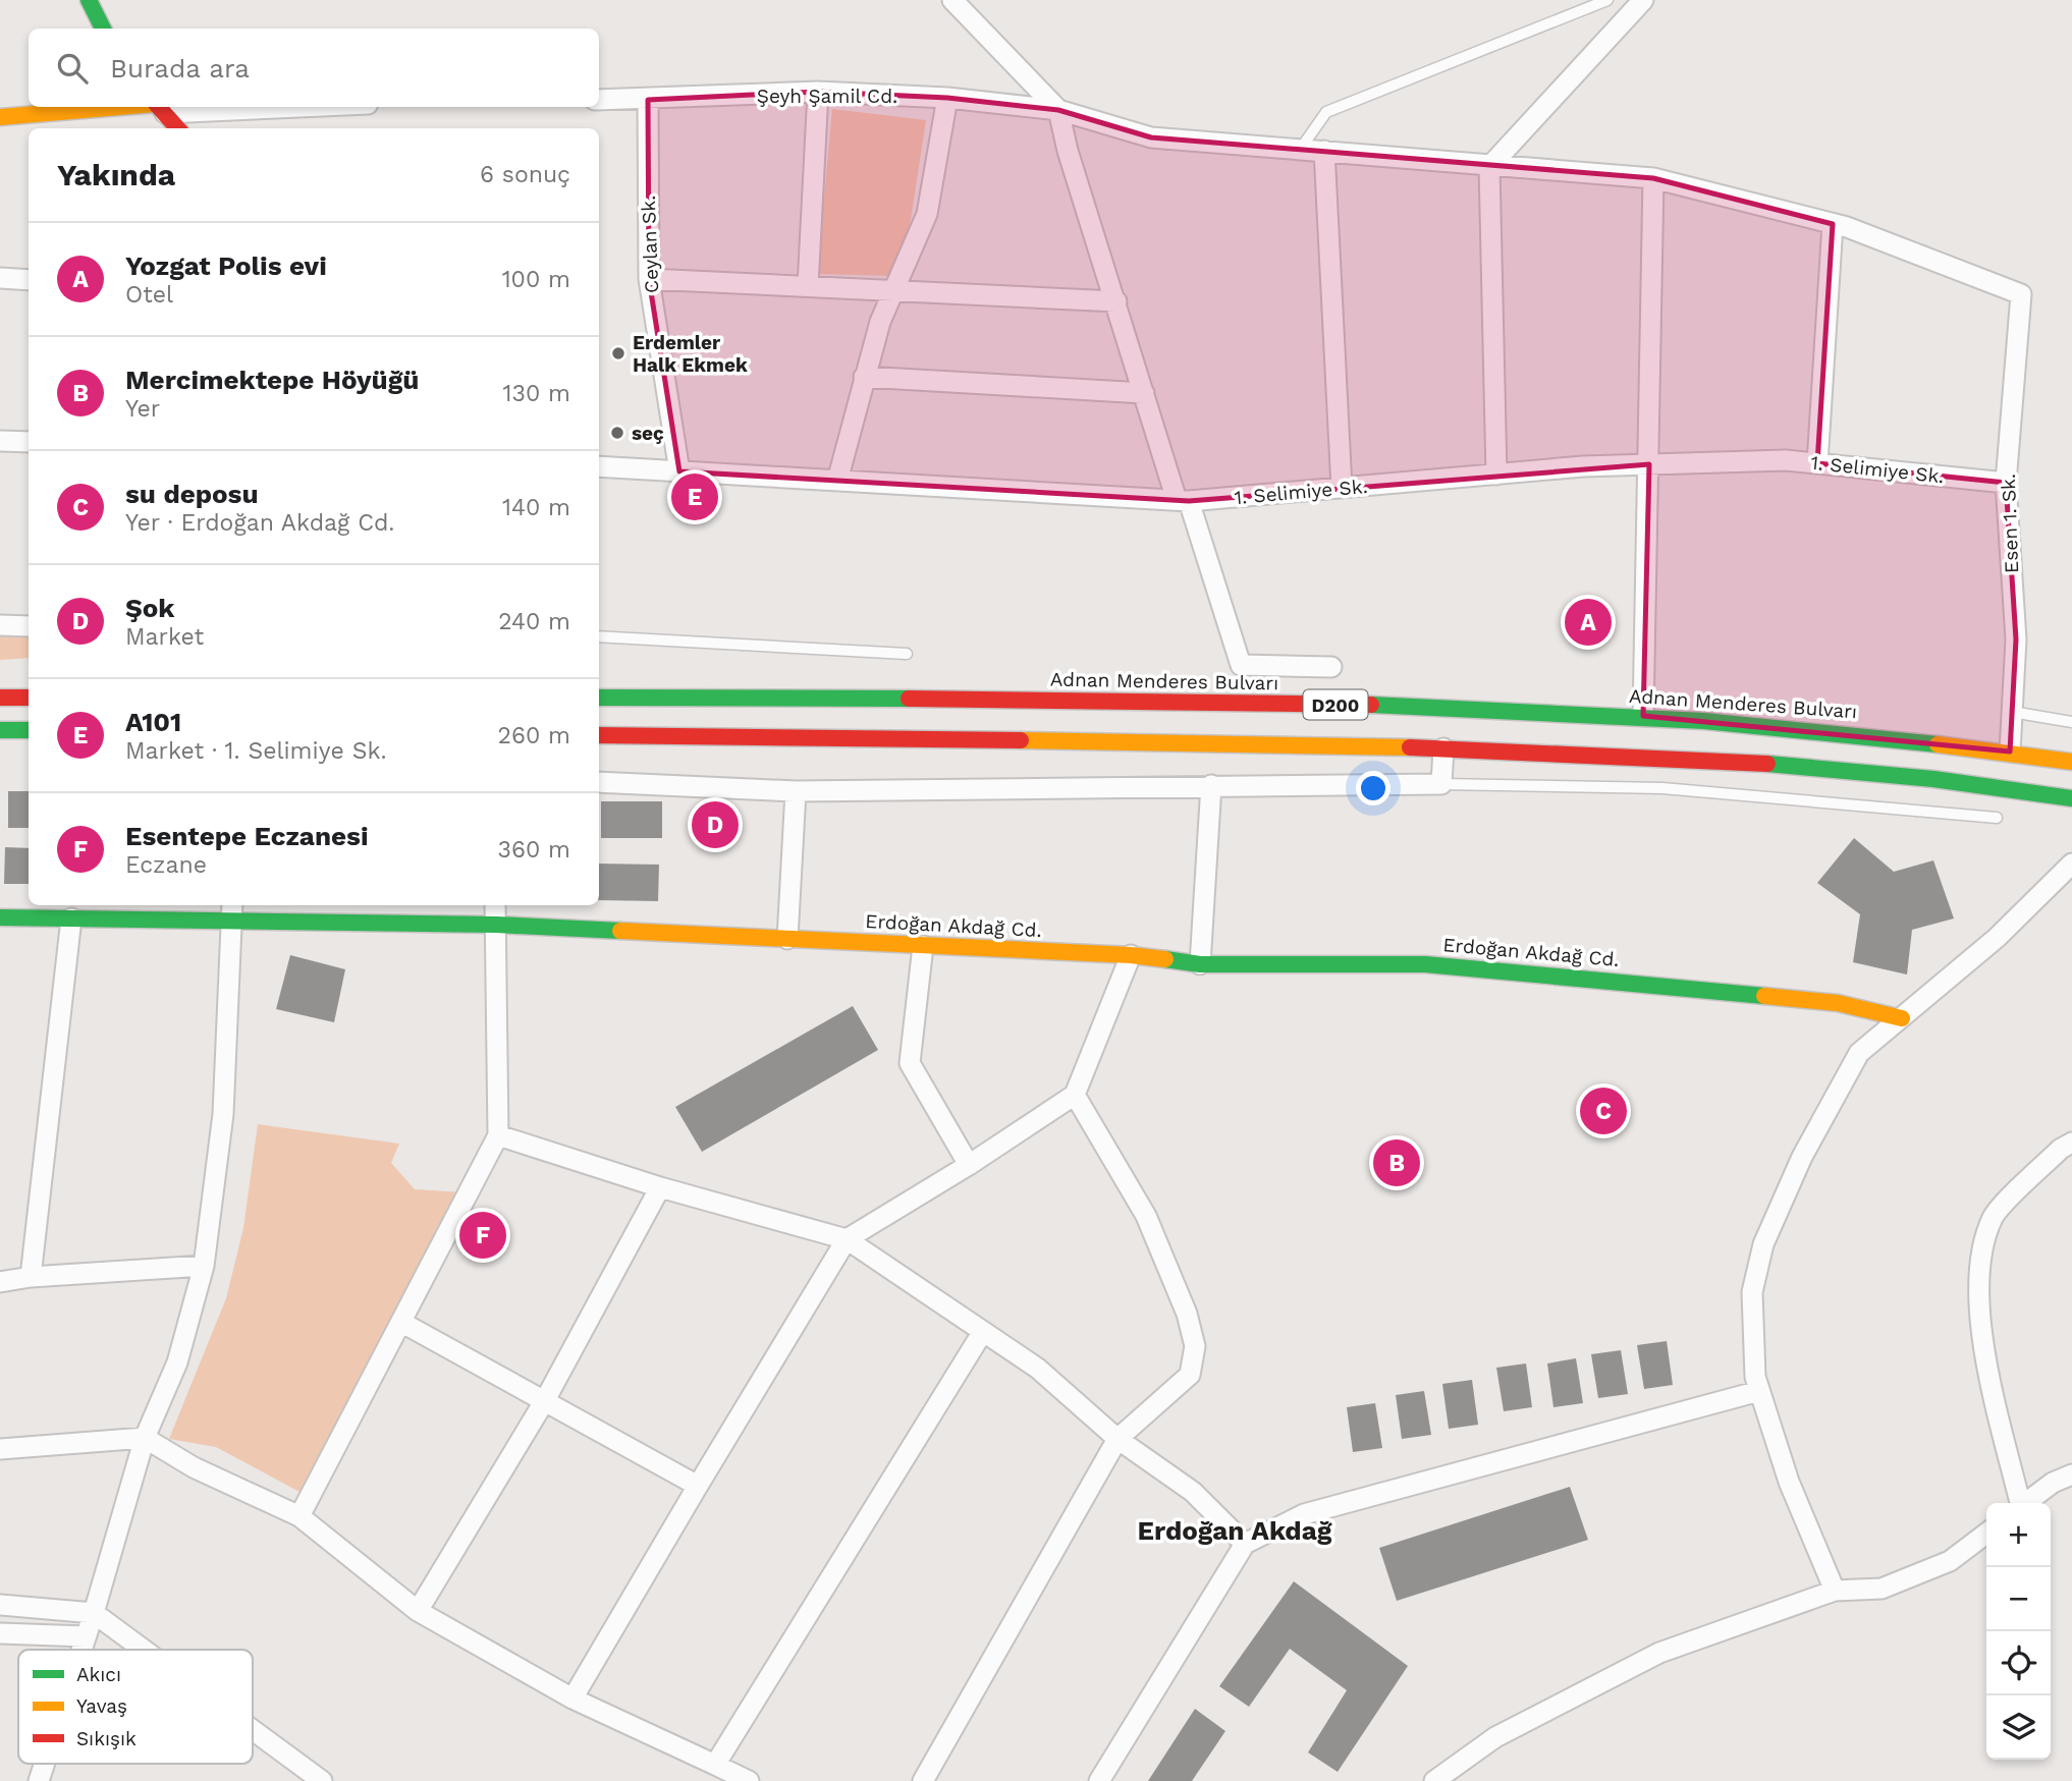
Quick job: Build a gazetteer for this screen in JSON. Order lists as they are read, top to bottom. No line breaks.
{"streets":{"main road":["Adnan Menderes Bulvarı","D200","Erdoğan Akdağ Cd."],"street":["Şeyh Şamil Cd.","Ceylan Sk.","1. Selimiye Sk.","Esen 1. Sk."]},"crossings":[["Şeyh Şamil Cd.","Ceylan Sk."],["Şeyh Şamil Cd.","Esen 1. Sk."],["Ceylan Sk.","1. Selimiye Sk."],["1. Selimiye Sk.","Esen 1. Sk."],["Esen 1. Sk.","Adnan Menderes Bulvarı"]],"districts":["Erdoğan Akdağ"],"places":["Erdemler Halk Ekmek","seç"],"legend":["Akıcı","Yavaş","Sıkışık"],"page":{"search":"Burada ara","heading":["Yakında","6 sonuç"],"list":[{"mark":"A","name":"Yozgat Polis evi","note":"Otel","value":"100 m"},{"mark":"B","name":"Mercimektepe Höyüğü","note":"Yer","value":"130 m"},{"mark":"C","name":"su deposu","note":"Yer · Erdoğan Akdağ Cd.","value":"140 m"},{"mark":"D","name":"Şok","note":"Market","value":"240 m"},{"mark":"E","name":"A101","note":"Market · 1. Selimiye Sk.","value":"260 m"},{"mark":"F","name":"Esentepe Eczanesi","note":"Eczane","value":"360 m"}],"pins":["E","A","D","C","B","F"],"map_buttons":["+","−"]}}
